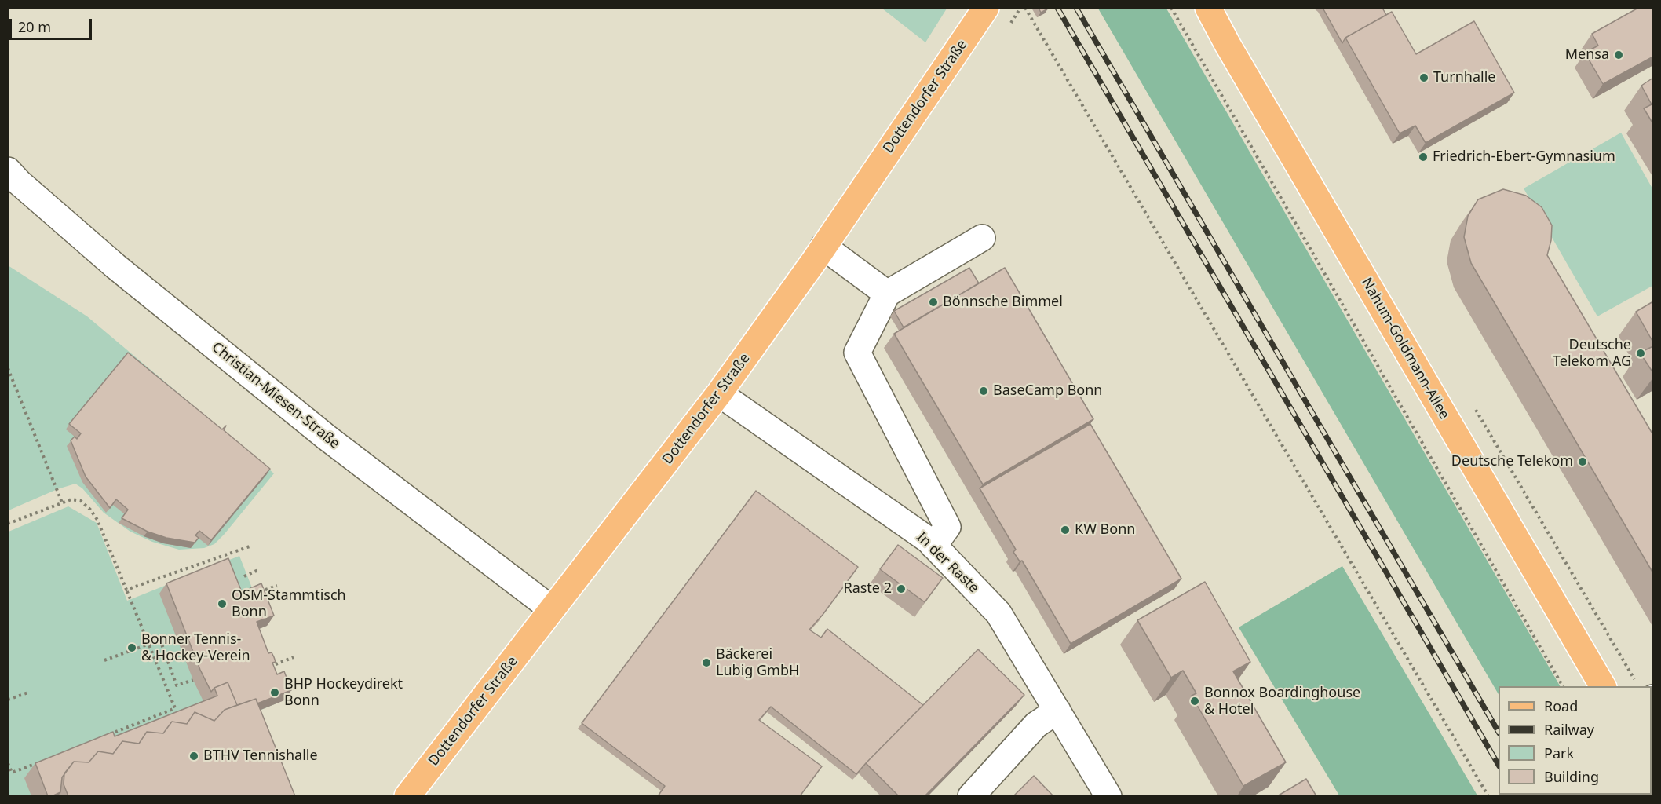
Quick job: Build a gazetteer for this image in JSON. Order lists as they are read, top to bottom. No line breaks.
{"streets":{"main road":["Dottendorfer Straße","Nahum-Goldmann-Allee"],"street":["Christian-Miesen-Straße","In der Raste"]},"crossings":[["Dottendorfer Straße","Christian-Miesen-Straße"],["Dottendorfer Straße","In der Raste"]],"places":["Mensa","Turnhalle","Friedrich-Ebert-Gymnasium","Bönnsche Bimmel","Deutsche Telekom AG","BaseCamp Bonn","Deutsche Telekom","KW Bonn","Raste 2","OSM-Stammtisch Bonn","Bonner Tennis- & Hockey-Verein","Bäckerei Lubig GmbH","BHP Hockeydirekt Bonn","Bonnox Boardinghouse & Hotel","BTHV Tennishalle"],"legend":["Road","Railway","Park","Building"],"scale_bar":"20 m"}
